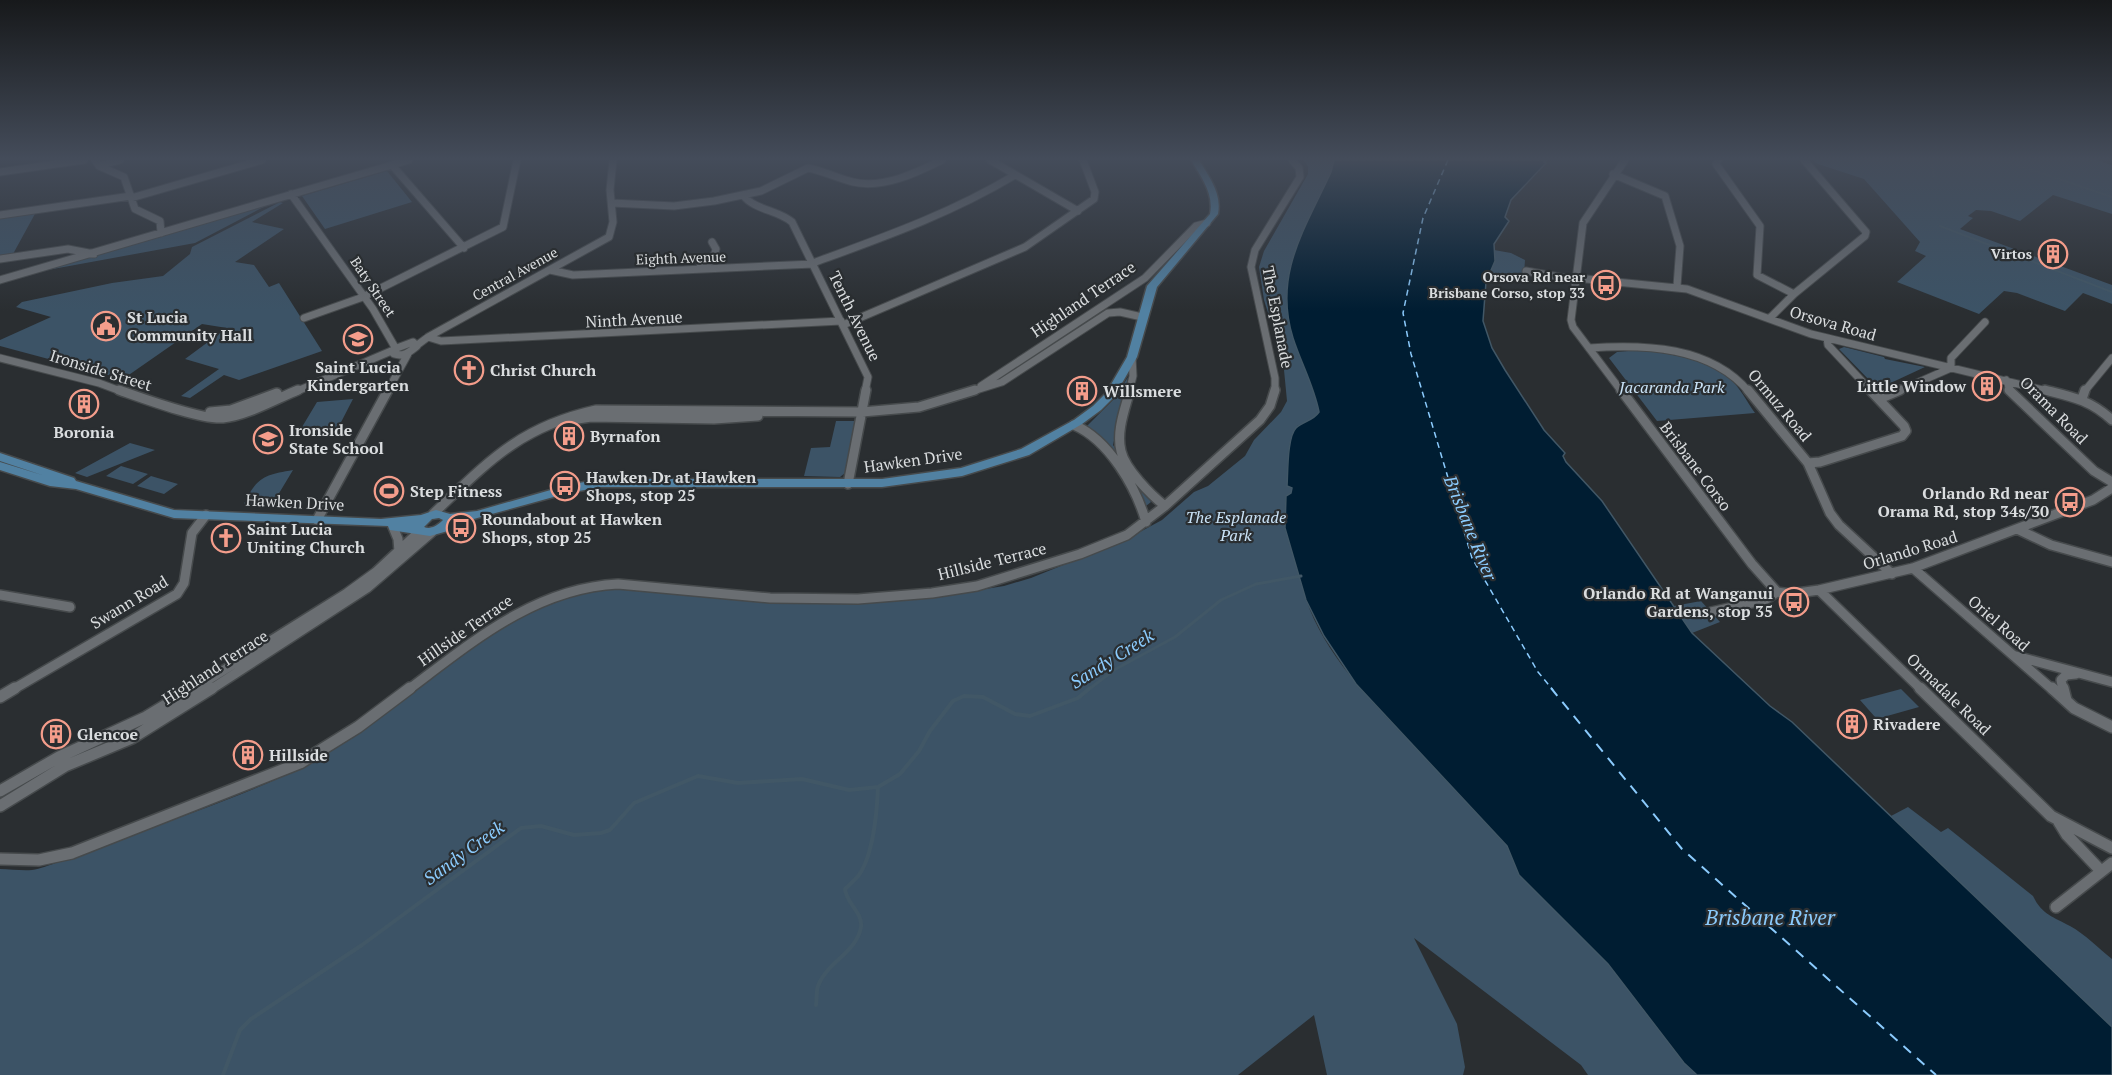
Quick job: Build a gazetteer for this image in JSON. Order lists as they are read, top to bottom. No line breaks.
{"streets":{"main road":["Hawken Drive"],"street":["Eighth Avenue","Central Avenue","Baty Street","Highland Terrace","Tenth Avenue","The Esplanade","Ninth Avenue","Orsova Road","Ironside Street","Ormuz Road","Orama Road","Brisbane Corso","Orlando Road","Hillside Terrace","Swann Road","Oriel Road","Ormadale Road"]},"crossings":[["Eighth Avenue","Central Avenue"],["Eighth Avenue","Tenth Avenue"],["Central Avenue","Baty Street"],["Central Avenue","Ninth Avenue"],["Central Avenue","Ironside Street"],["Central Avenue","Hawken Drive"],["Baty Street","Ironside Street"],["Highland Terrace","Tenth Avenue"],["Highland Terrace","Hawken Drive"],["Tenth Avenue","Ninth Avenue"],["Tenth Avenue","Hawken Drive"],["The Esplanade","Hillside Terrace"],["Orsova Road","Orama Road"],["Orsova Road","Brisbane Corso"],["Ormuz Road","Brisbane Corso"],["Ormuz Road","Orlando Road"],["Hawken Drive","Swann Road"],["Brisbane Corso","Orlando Road"],["Orlando Road","Oriel Road"],["Orlando Road","Ormadale Road"]],"water":["Brisbane River","Sandy Creek"],"parks":["Jacaranda Park","The Esplanade Park"],"places":{"building":["Virtos","Little Window","Willsmere","Boronia","Byrnafon","Rivadere","Glencoe","Hillside"],"bus stop":["Orsova Rd near Brisbane Corso, stop 33","Hawken Dr at Hawken Shops, stop 25","Orlando Rd near Orama Rd, stop 34s/30","Roundabout at Hawken Shops, stop 25","Orlando Rd at Wanganui Gardens, stop 35"],"public building":["St Lucia Community Hall"],"school or university":["Saint Lucia Kindergarten","Ironside State School"],"church":["Christ Church","Saint Lucia Uniting Church"],"sports":["Step Fitness"]}}
